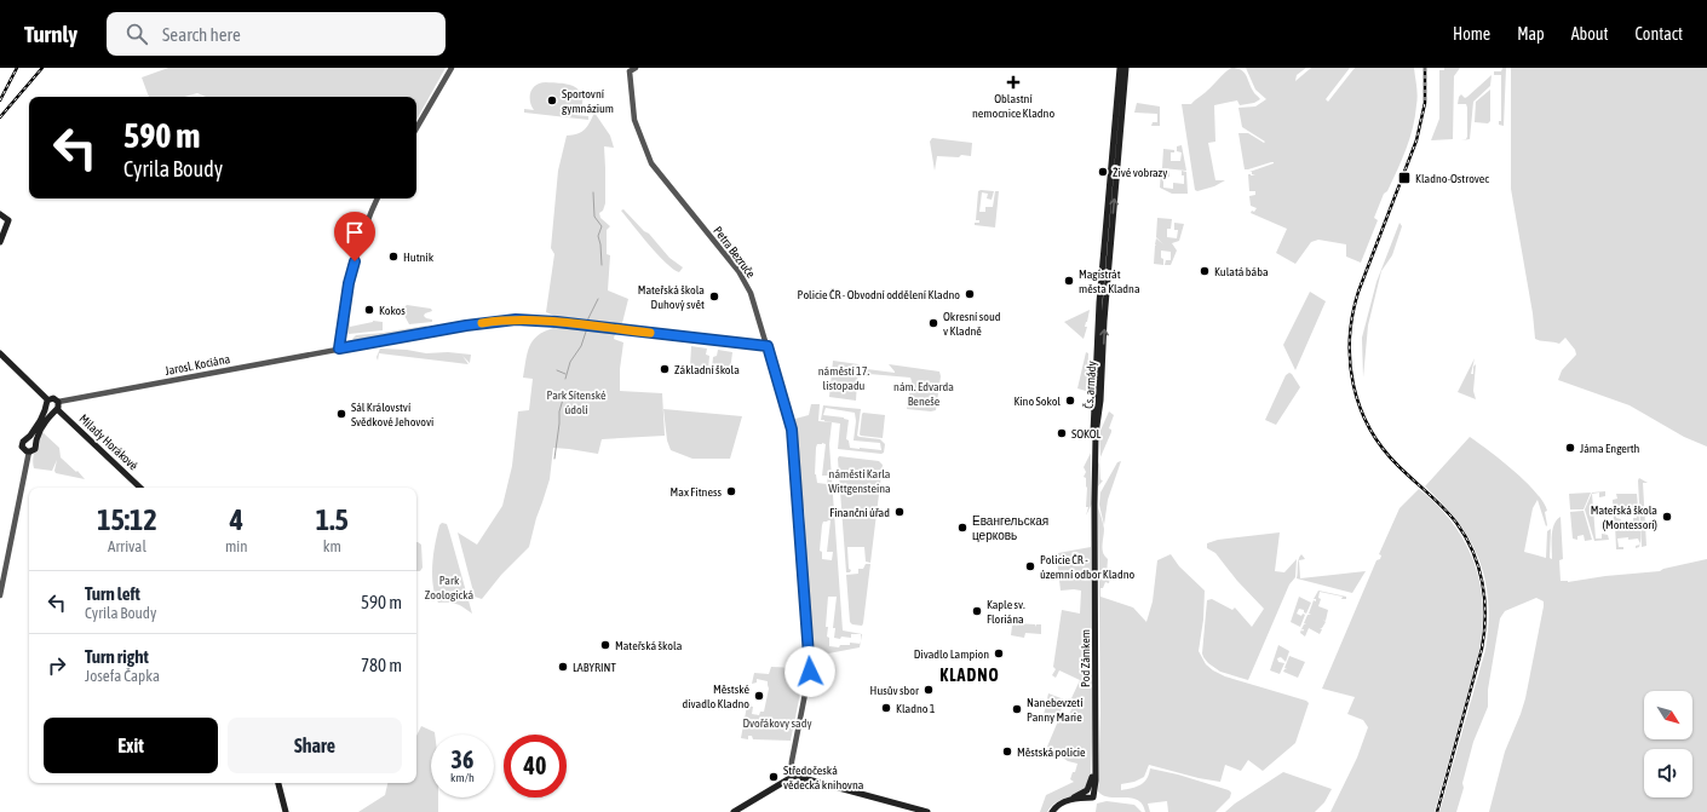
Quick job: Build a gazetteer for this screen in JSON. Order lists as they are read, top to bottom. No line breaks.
{"streets":{"main road":["Čs. armády","Milady Horákové","Pod Zámkem"],"street":["Petra Bezruče","Jarosl. Kociána"]},"crossings":[["Petra Bezruče","Jarosl. Kociána"],["Čs. armády","Pod Zámkem"]],"districts":["KLADNO"],"parks":["náměstí 17. listopadu","nám. Edvarda Beneše","Park Sítenské údolí","náměstí Karla Wittgensteina","Park Zoologická","Dvořákovy sady"],"places":{"health":["Oblastní nemocnice Kladno"],"other":["Sportovní gymnázium","Živé vobrazy","Hutník","Kulatá bába","Magistrát města Kladna","Policie ČR - Obvodní oddělení Kladno","Mateřská škola Duhový svět","Kokos","Okresní soud v Kladně","Základní škola","Kino Sokol","Sál Království Svědkové Jehovovi","SOKOL","Jáma Engerth","Max Fitness","Finanční úřad","Mateřská škola (Montessori)","Евангельская церковь","Policie ČR - územní odbor Kladno","Kaple sv. Floriána","Mateřská škola","Divadlo Lampion","LABYRINT","Husův sbor","Městské divadlo Kladno","Kladno 1","Nanebevzetí Panny Marie","Městská policie","Středočeská vědecká knihovna"],"transit":["Kladno-Ostrovec"]},"north":"bottom right","page":{"header":"Turnly","search":"Search here","nav":["Home","Map","About","Contact"],"turn":["590 m","Cyrila Boudy"],"eta":["15:12","Arrival","4","min","1.5","km"],"list":[{"name":"Turn left","note":"Cyrila Boudy","value":"590 m"},{"name":"Turn right","note":"Josefa Čapka","value":"780 m"}],"buttons":["Exit","Share"],"speed":"36 km/h","limit":"40"}}
